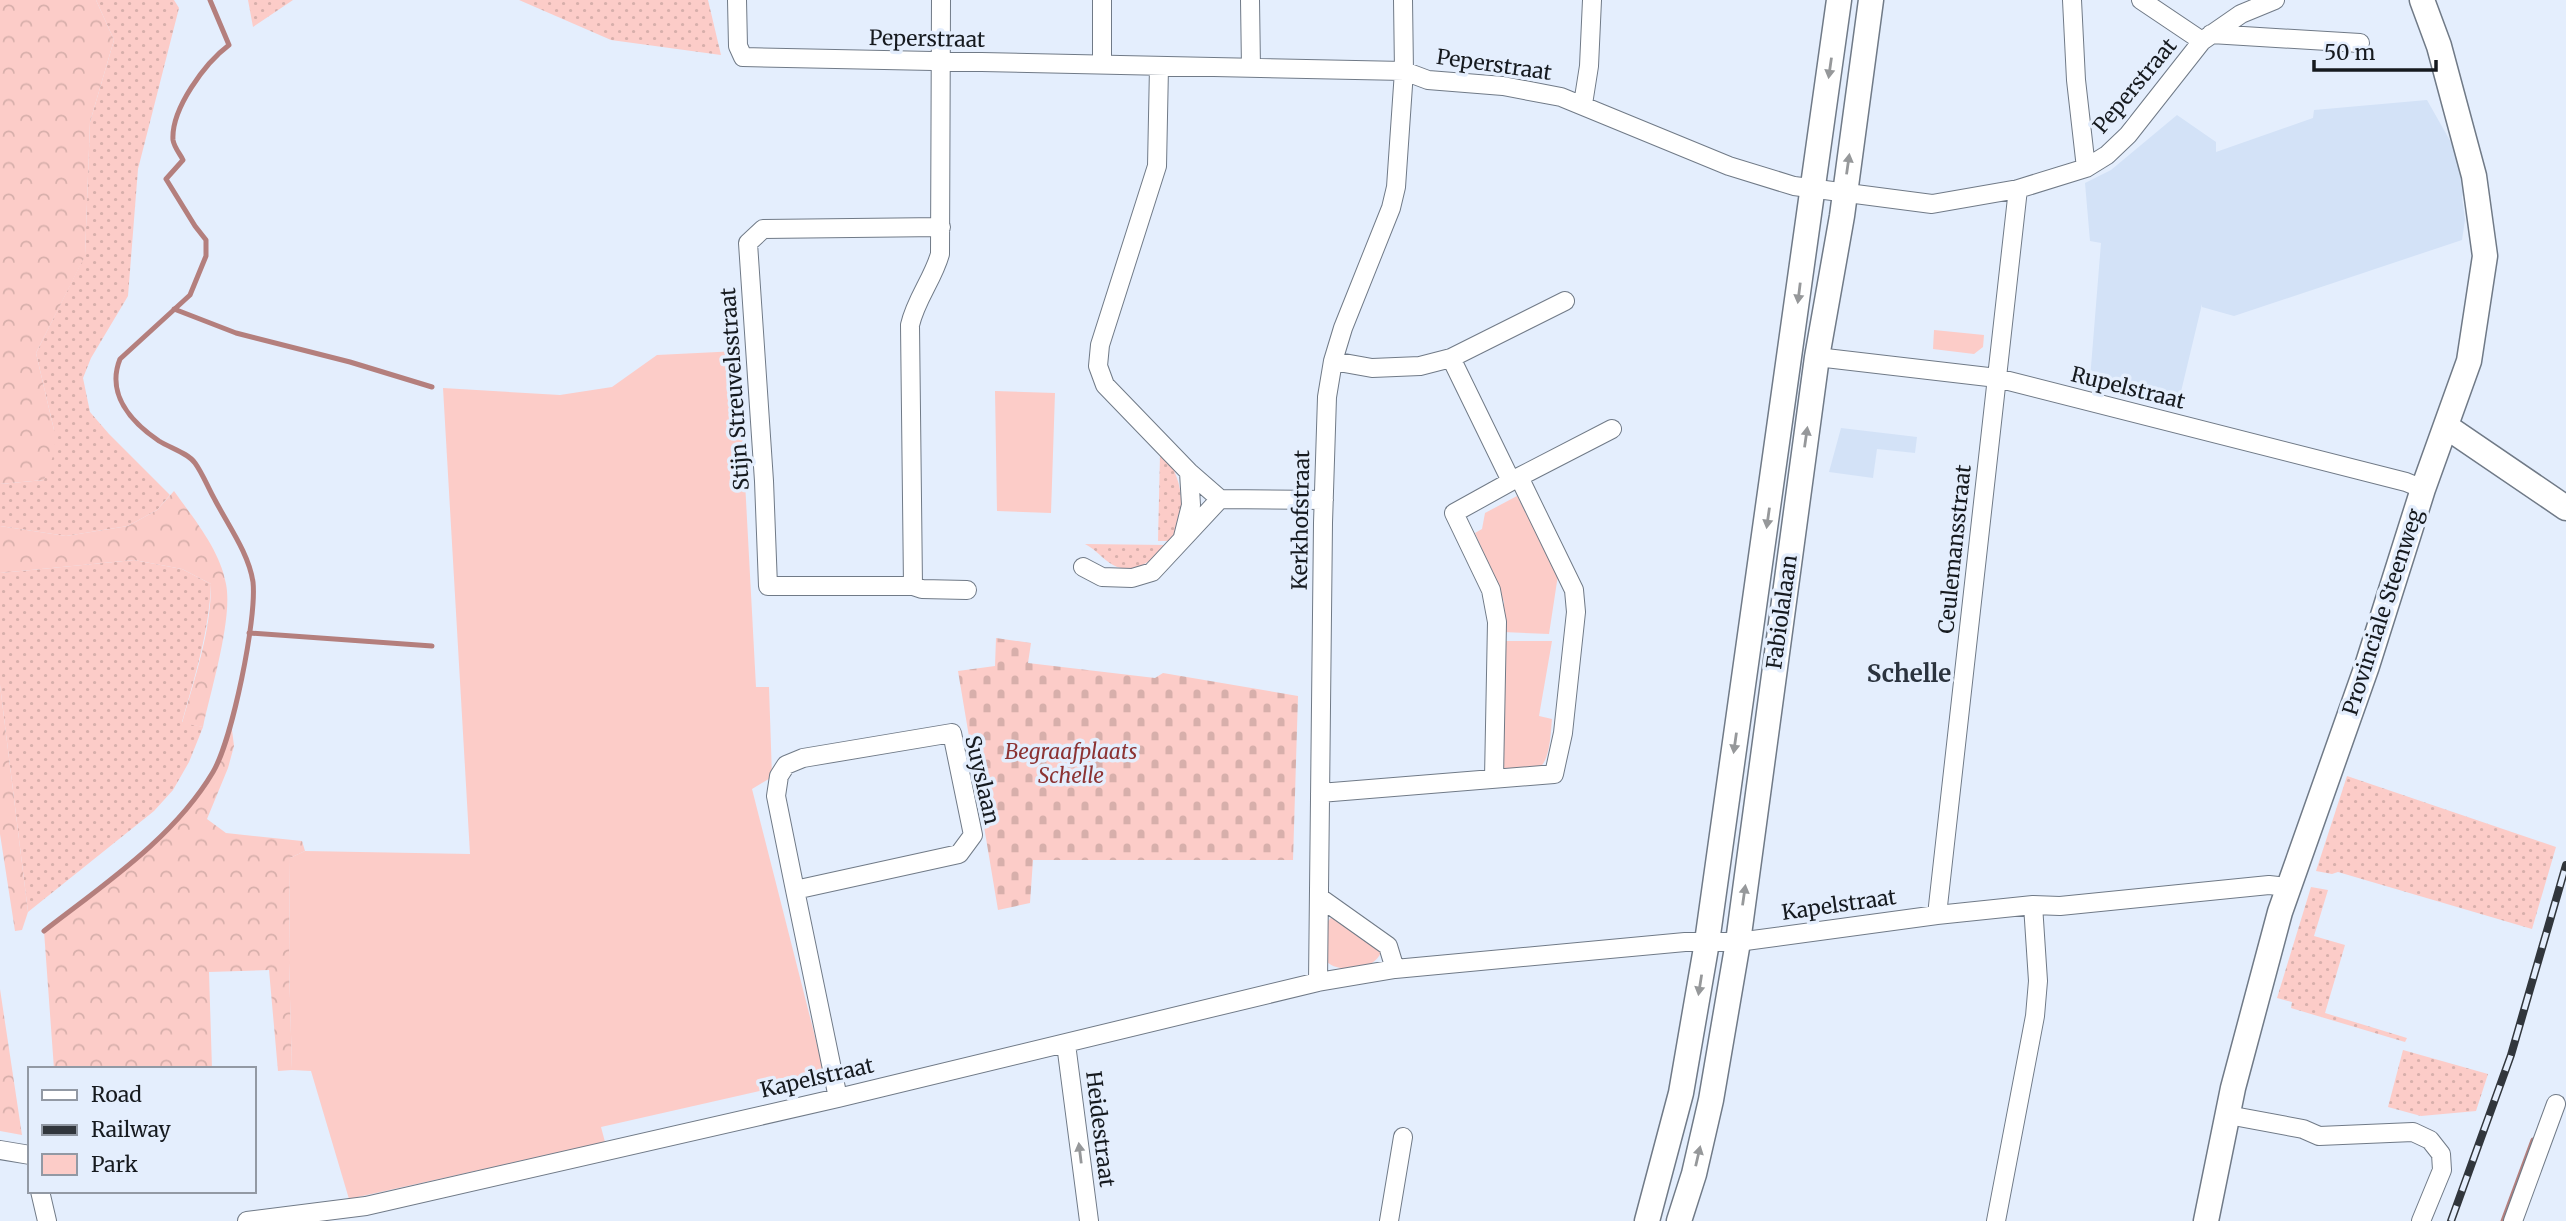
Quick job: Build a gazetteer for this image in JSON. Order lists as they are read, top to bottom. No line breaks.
{"streets":{"main road":["Fabiolalaan","Provinciale Steenweg"],"street":["Peperstraat","Rupelstraat","Stijn Streuvelsstraat","Kerkhofstraat","Ceulemansstraat","Suyslaan","Kapelstraat","Heidestraat"]},"crossings":[["Peperstraat","Kerkhofstraat"],["Peperstraat","Ceulemansstraat"],["Peperstraat","Fabiolalaan"],["Rupelstraat","Ceulemansstraat"],["Rupelstraat","Fabiolalaan"],["Rupelstraat","Provinciale Steenweg"],["Kerkhofstraat","Kapelstraat"],["Ceulemansstraat","Kapelstraat"],["Fabiolalaan","Kapelstraat"],["Provinciale Steenweg","Kapelstraat"],["Suyslaan","Kapelstraat"],["Kapelstraat","Heidestraat"]],"one_way":["Heidestraat"],"districts":["Schelle"],"parks":["Begraafplaats Schelle"],"legend":["Road","Railway","Park"],"scale_bar":"50 m"}
